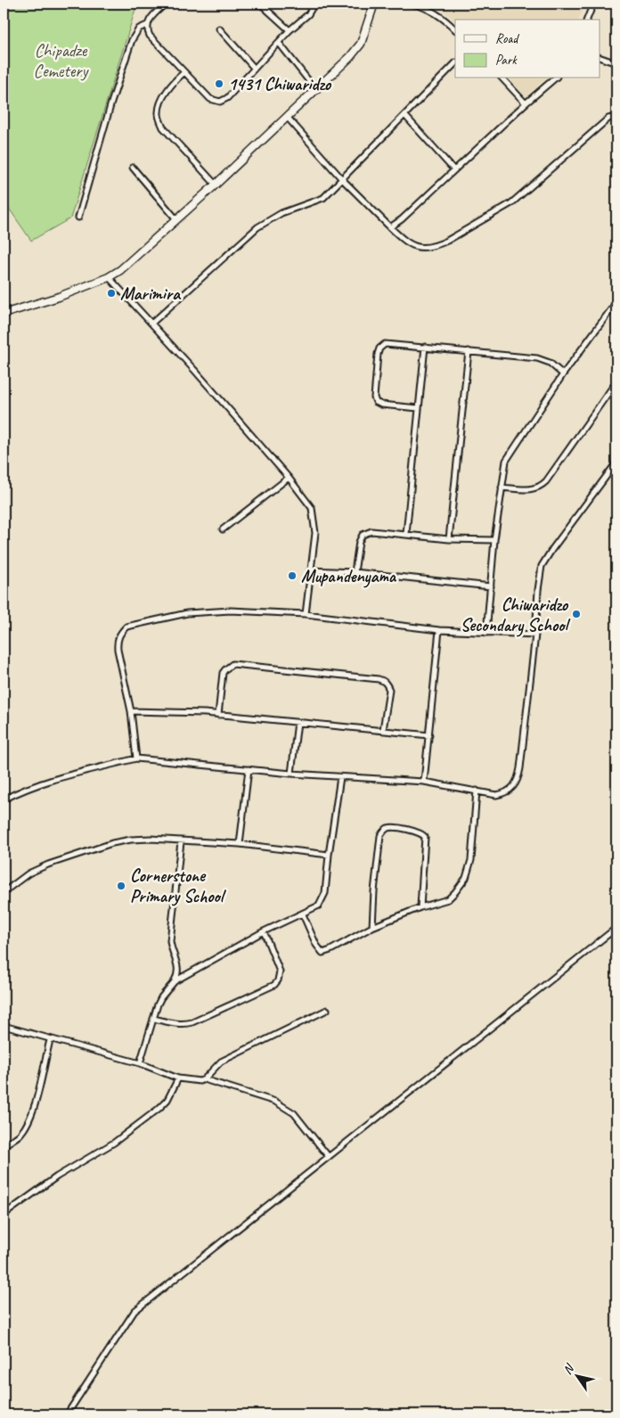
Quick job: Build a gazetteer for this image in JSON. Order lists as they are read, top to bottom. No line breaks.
{"parks":["Chipadze Cemetery"],"places":["1431 Chiwaridzo","Marimira","Mupandenyama","Chiwaridzo Secondary School","Cornerstone Primary School"],"legend":["Road","Park"],"north":"top left"}
